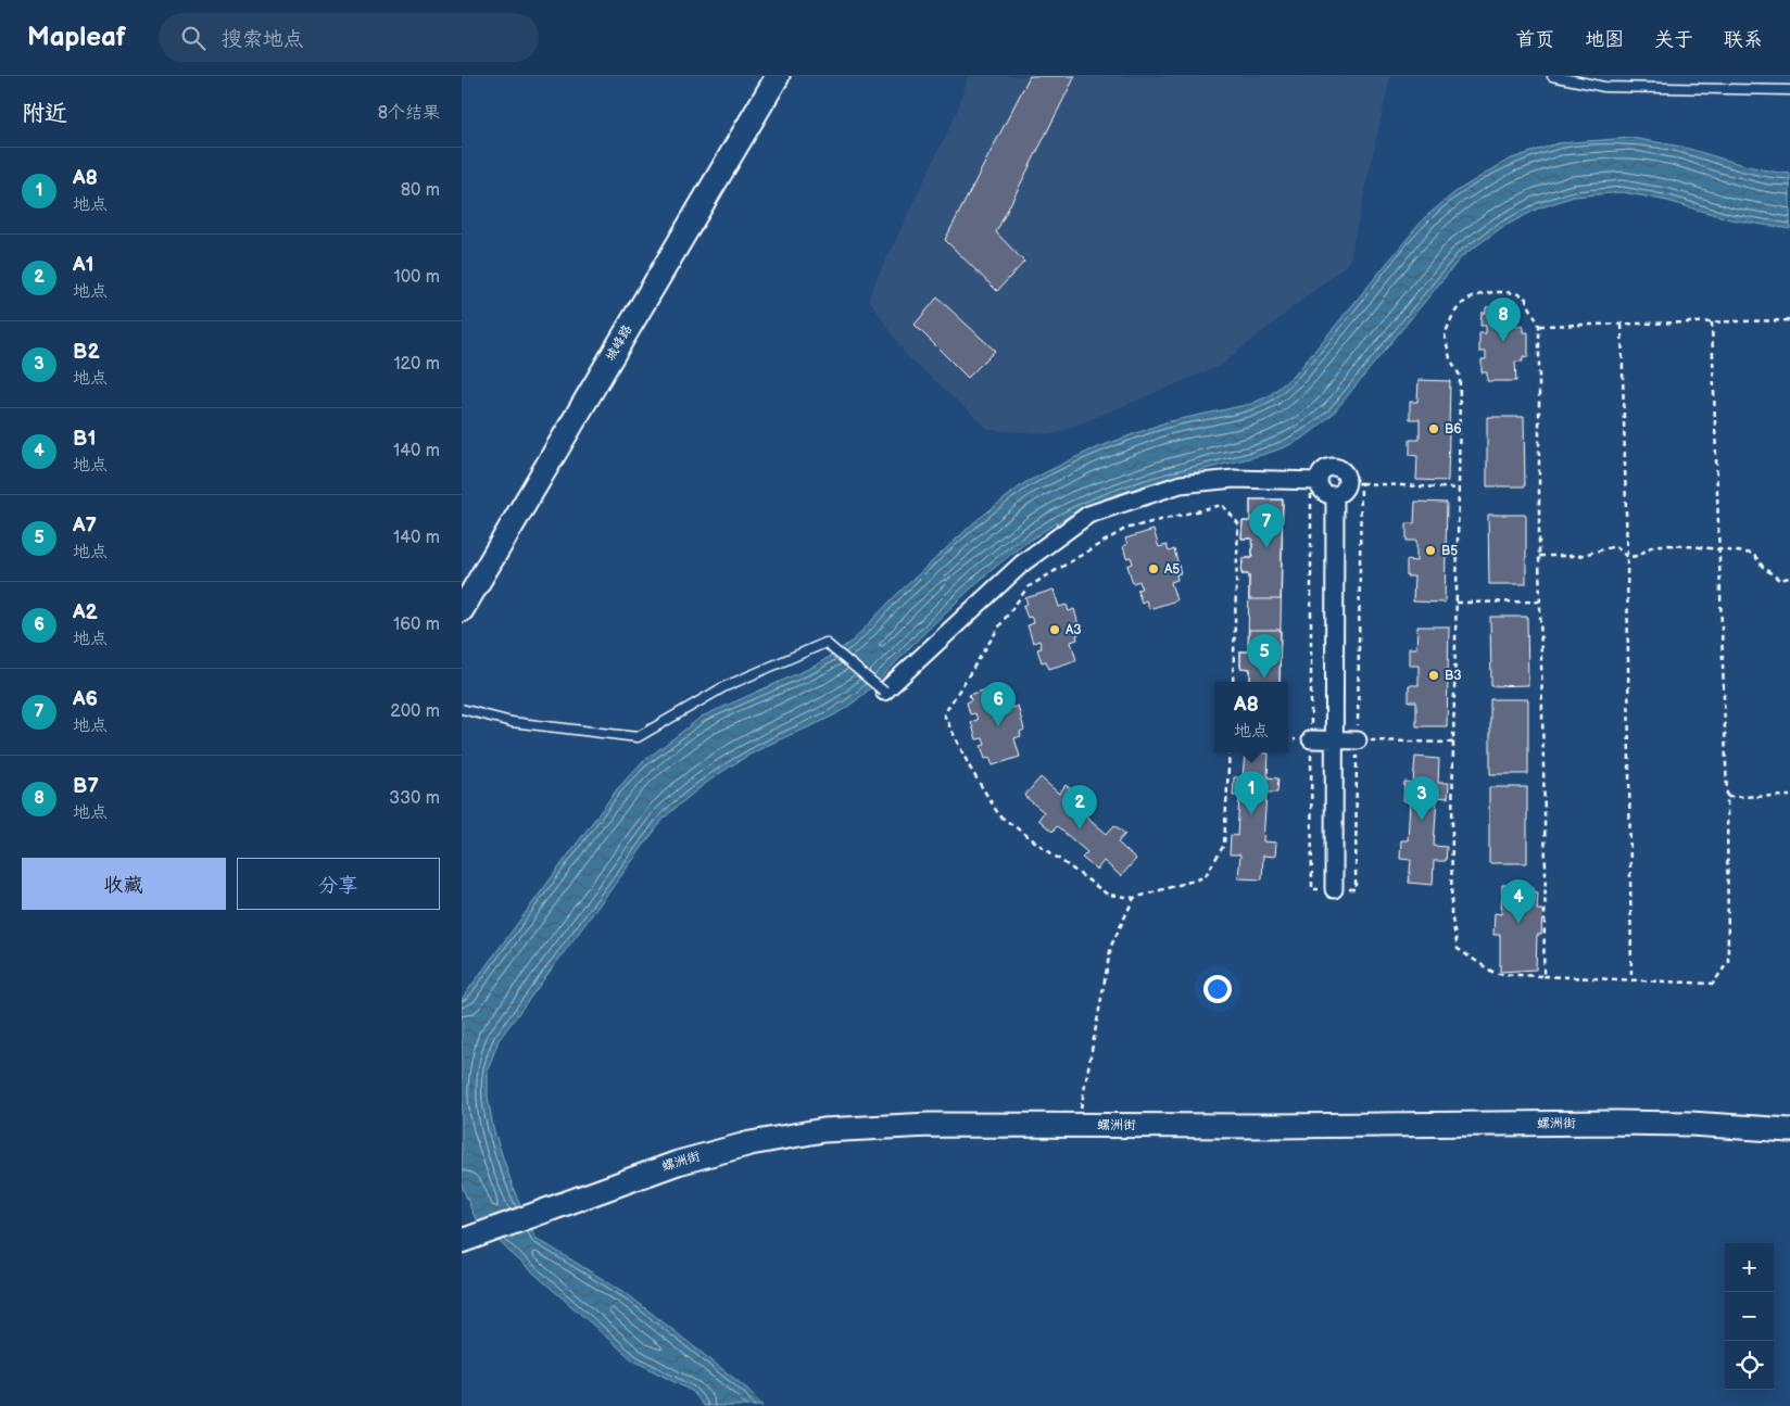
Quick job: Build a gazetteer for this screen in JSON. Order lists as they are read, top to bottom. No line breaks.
{"streets":{"street":["城峰路","螺洲街"]},"places":["B6","B5","A5","A3","B3"],"page":{"header":"Mapleaf","search":"搜索地点","nav":["首页","地图","关于","联系"],"heading":["附近","8个结果"],"list":[{"mark":"1","name":"A8","note":"地点","value":"80 m"},{"mark":"2","name":"A1","note":"地点","value":"100 m"},{"mark":"3","name":"B2","note":"地点","value":"120 m"},{"mark":"4","name":"B1","note":"地点","value":"140 m"},{"mark":"5","name":"A7","note":"地点","value":"140 m"},{"mark":"6","name":"A2","note":"地点","value":"160 m"},{"mark":"7","name":"A6","note":"地点","value":"200 m"},{"mark":"8","name":"B7","note":"地点","value":"330 m"}],"pins":["8","7","5","6","1","3","2","4"],"popup":["A8","地点"],"buttons":["收藏","分享"],"map_buttons":["+","−"]}}
